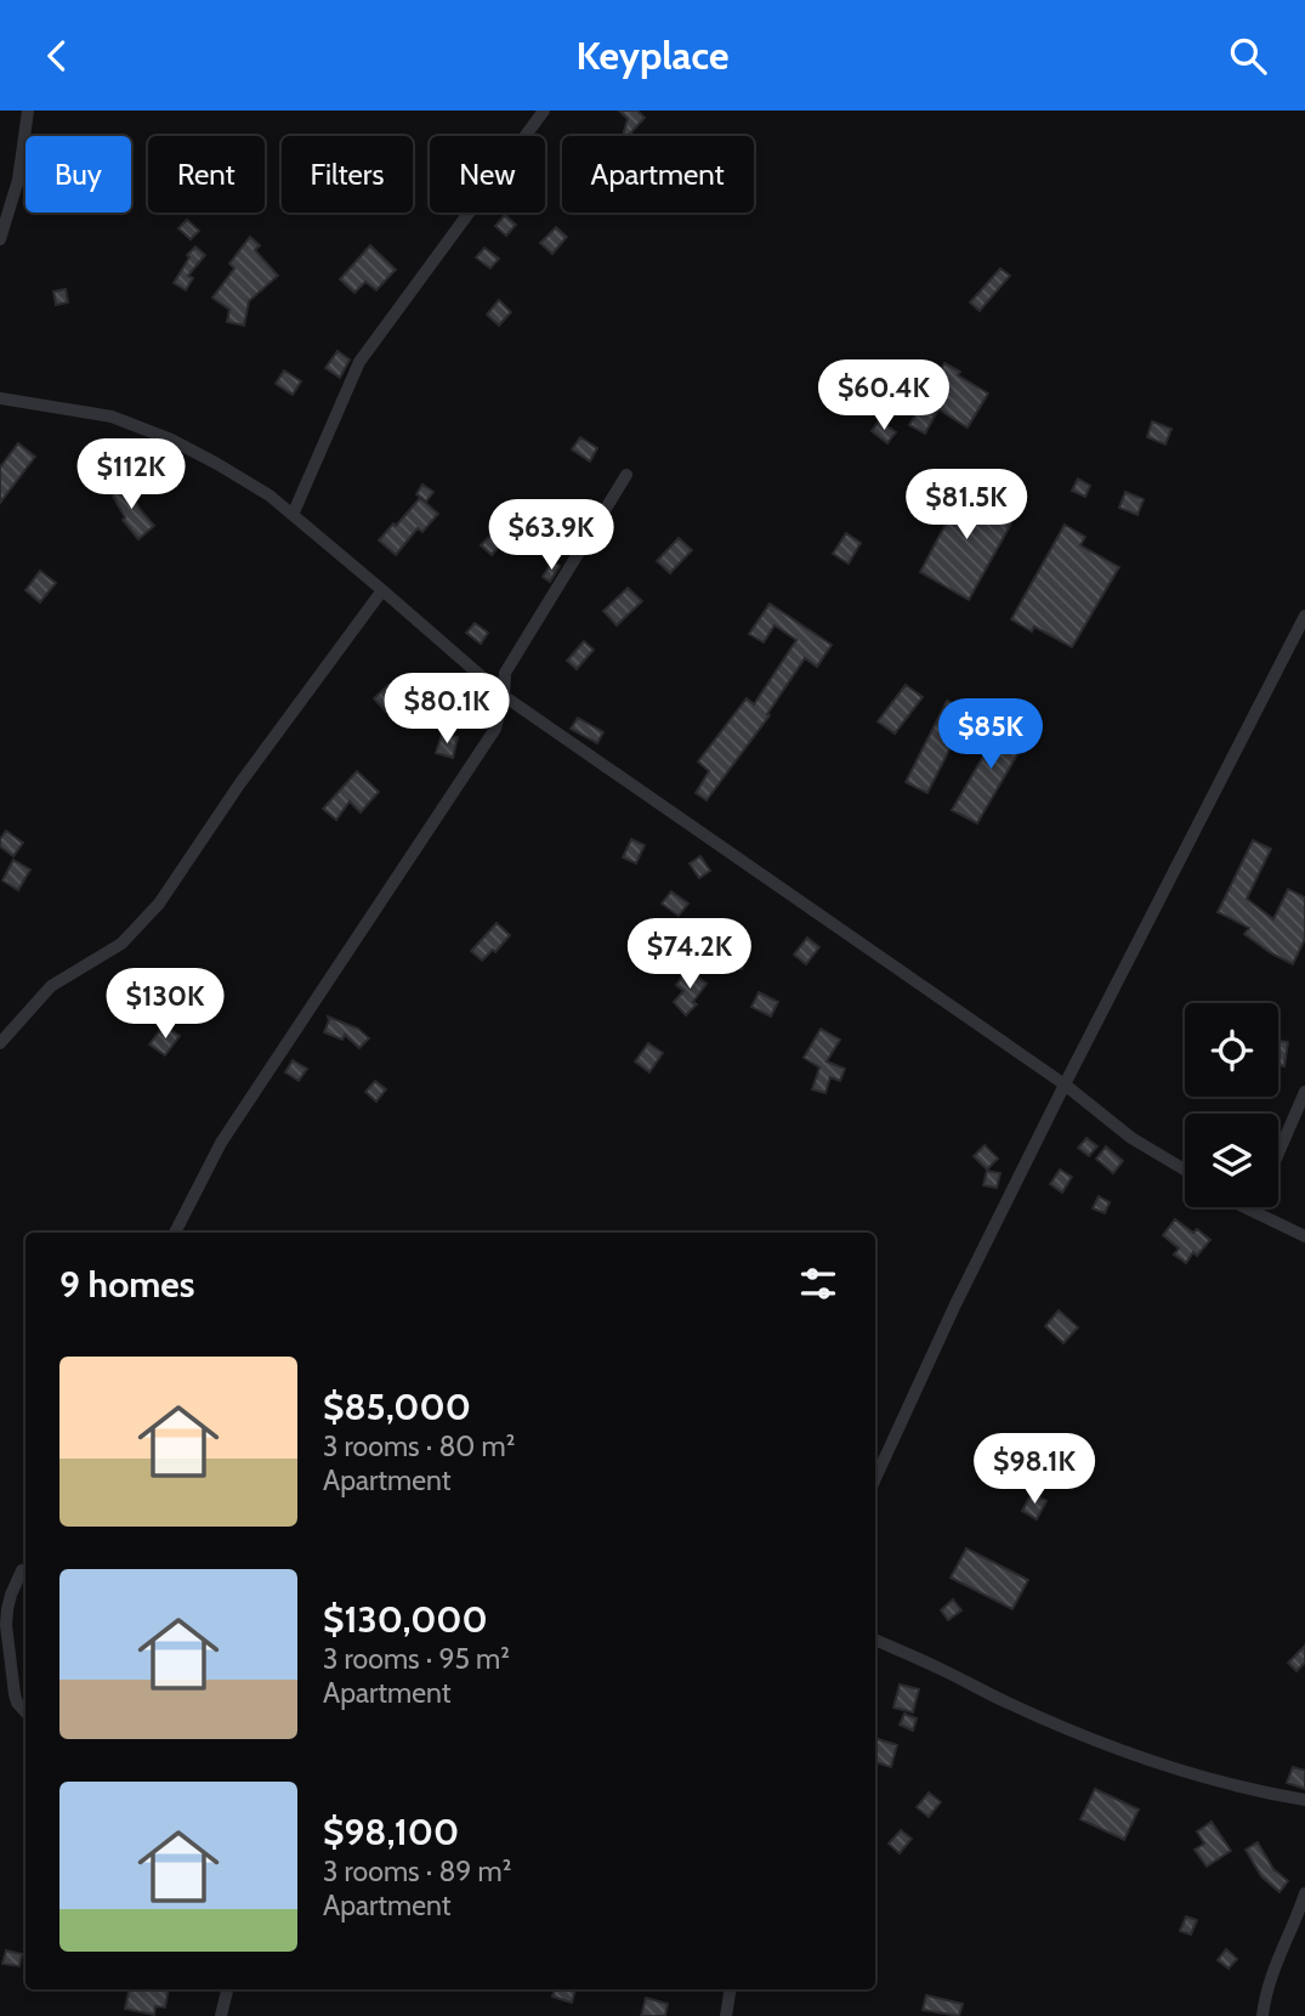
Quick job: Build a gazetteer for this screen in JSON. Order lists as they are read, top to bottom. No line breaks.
{"page":{"header":"Keyplace","chip":["Buy","Rent","Filters","New","Apartment"],"price":["$60.4K","$112K","$81.5K","$63.9K","$80.1K","$85K","$74.2K","$130K","$98.1K"],"heading":"9 homes","list":[{"name":"$85,000","note":"3 rooms · 80 m² · Apartment"},{"name":"$130,000","note":"3 rooms · 95 m² · Apartment"},{"name":"$98,100","note":"3 rooms · 89 m² · Apartment"}]}}
